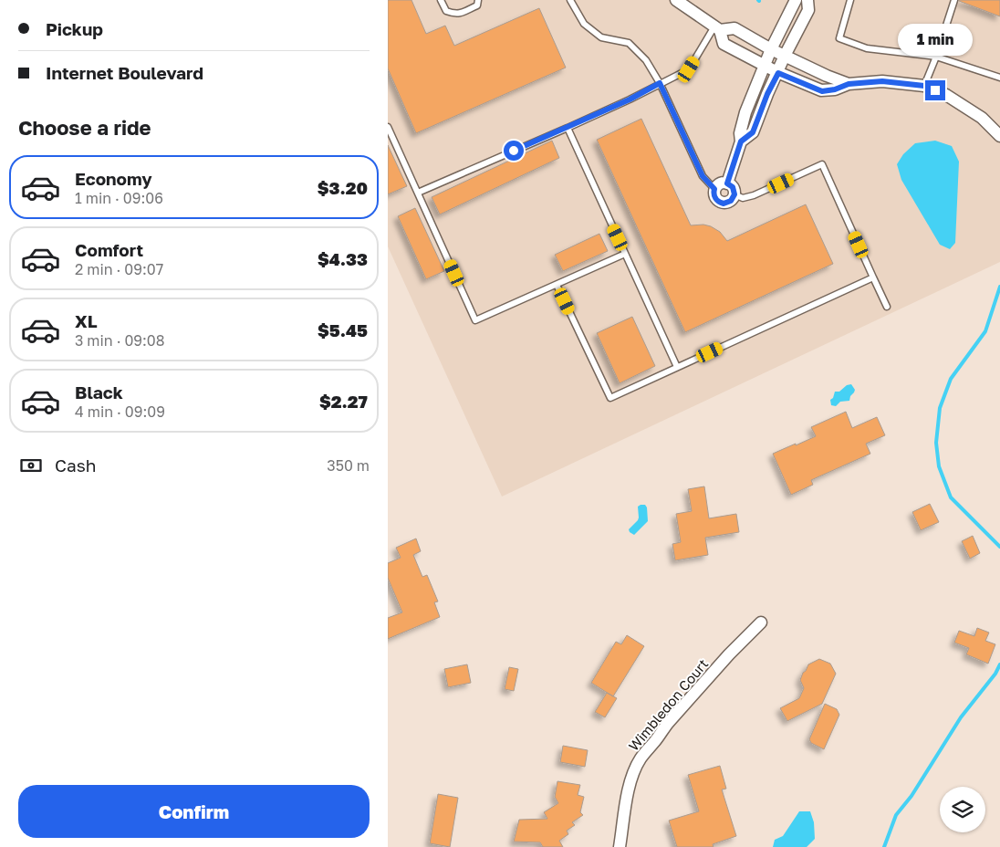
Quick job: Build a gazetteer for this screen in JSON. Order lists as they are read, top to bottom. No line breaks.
{"streets":{"street":["Wimbledon Court"]},"page":{"banner":["Pickup","Internet Boulevard"],"bubble":"1 min","heading":"Choose a ride","list":[{"name":"Economy","note":"1 min · 09:06","value":"$3.20"},{"name":"Comfort","note":"2 min · 09:07","value":"$4.33"},{"name":"XL","note":"3 min · 09:08","value":"$5.45"},{"name":"Black","note":"4 min · 09:09","value":"$2.27"}],"pay":["Cash","350 m"],"buttons":"Confirm"}}
